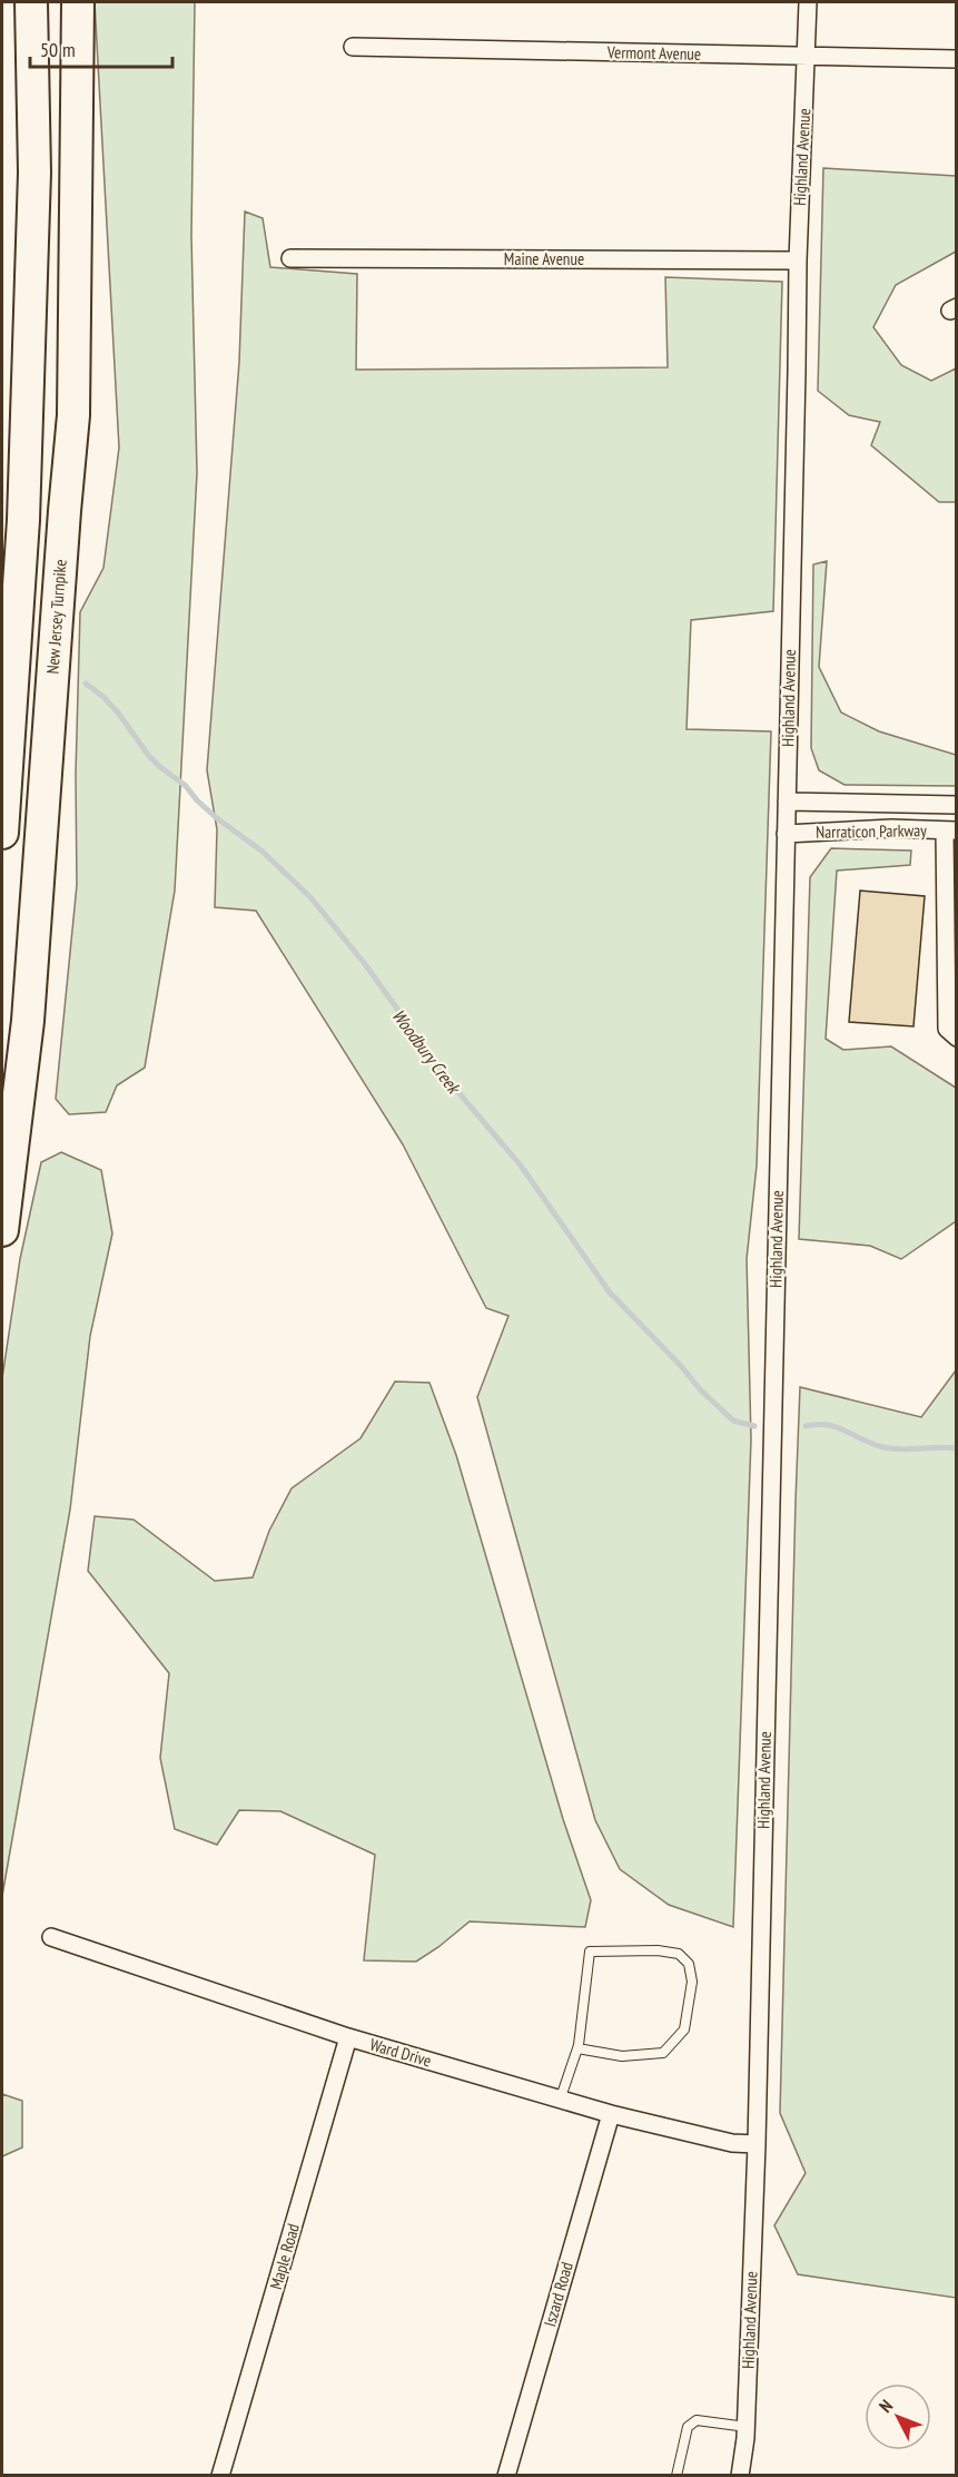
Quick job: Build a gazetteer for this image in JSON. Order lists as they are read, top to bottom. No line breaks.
{"streets":{"highway":["New Jersey Turnpike"],"street":["Vermont Avenue","Highland Avenue","Maine Avenue","Narraticon Parkway","Ward Drive","Maple Road","Iszard Road"]},"crossings":[["Vermont Avenue","Highland Avenue"],["Highland Avenue","Maine Avenue"],["Highland Avenue","Narraticon Parkway"],["Highland Avenue","Ward Drive"],["Ward Drive","Maple Road"],["Ward Drive","Iszard Road"]],"water":["Woodbury Creek"],"scale_bar":"50 m","north":"top left"}
